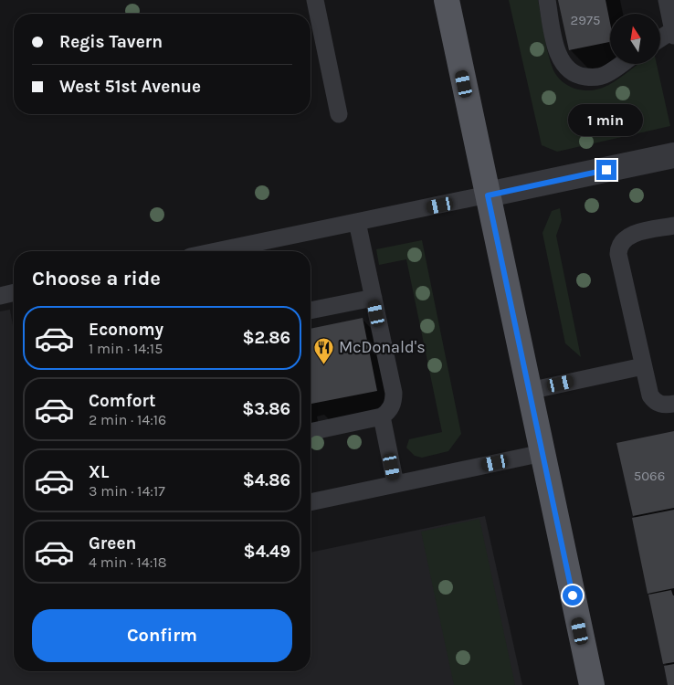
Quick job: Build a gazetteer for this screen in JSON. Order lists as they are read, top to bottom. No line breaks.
{"places":{"restaurant":["McDonald's"]},"house_numbers":["2975","5066"],"north":"top","page":{"banner":["Regis Tavern","West 51st Avenue"],"bubble":"1 min","heading":"Choose a ride","list":[{"name":"Economy","note":"1 min · 14:15","value":"$2.86"},{"name":"Comfort","note":"2 min · 14:16","value":"$3.86"},{"name":"XL","note":"3 min · 14:17","value":"$4.86"},{"name":"Green","note":"4 min · 14:18","value":"$4.49"}],"buttons":"Confirm"}}
